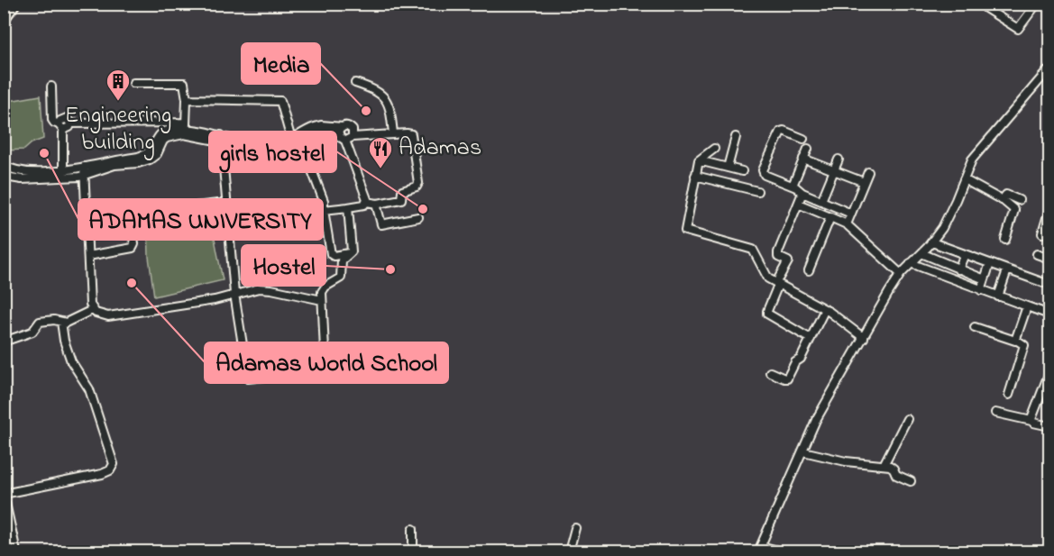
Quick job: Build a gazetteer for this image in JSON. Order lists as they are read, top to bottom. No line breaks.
{"places":{"building":["Engineering building"],"other":["Media","ADAMAS UNIVERSITY","girls hostel","Hostel","Adamas World School"],"restaurant":["Adamas"]}}
